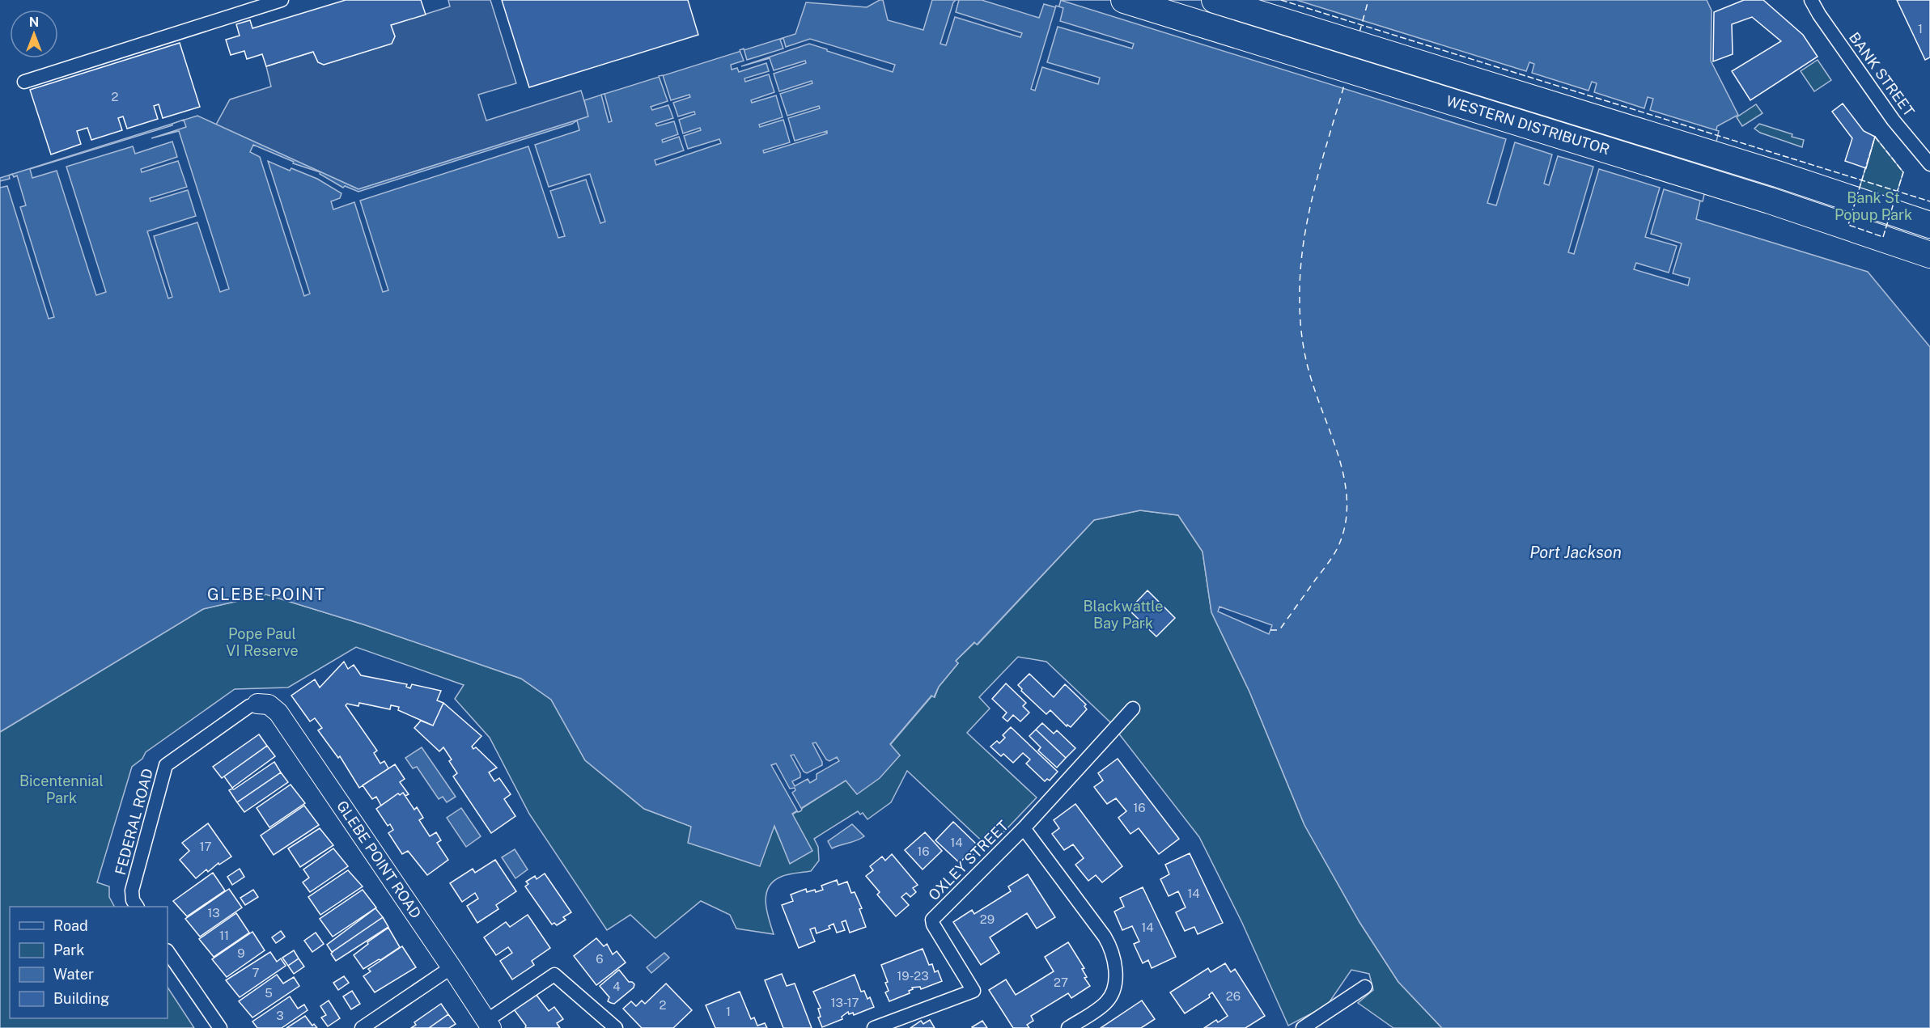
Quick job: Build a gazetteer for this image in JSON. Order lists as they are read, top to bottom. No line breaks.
{"streets":{"highway":["WESTERN DISTRIBUTOR"],"street":["BANK STREET","FEDERAL ROAD","GLEBE POINT ROAD","OXLEY STREET"]},"crossings":[["FEDERAL ROAD","GLEBE POINT ROAD"]],"districts":["GLEBE POINT"],"water":["Port Jackson"],"parks":["Bank St Popup Park","Blackwattle Bay Park","Pope Paul VI Reserve","Bicentennial Park"],"house_numbers":["1","2","16","14","17","16","14","13","29","14","11","9","6","7","19-23","27","4","5","26","13-17","2","1","3"],"legend":["Road","Park","Water","Building"],"north":"top"}
